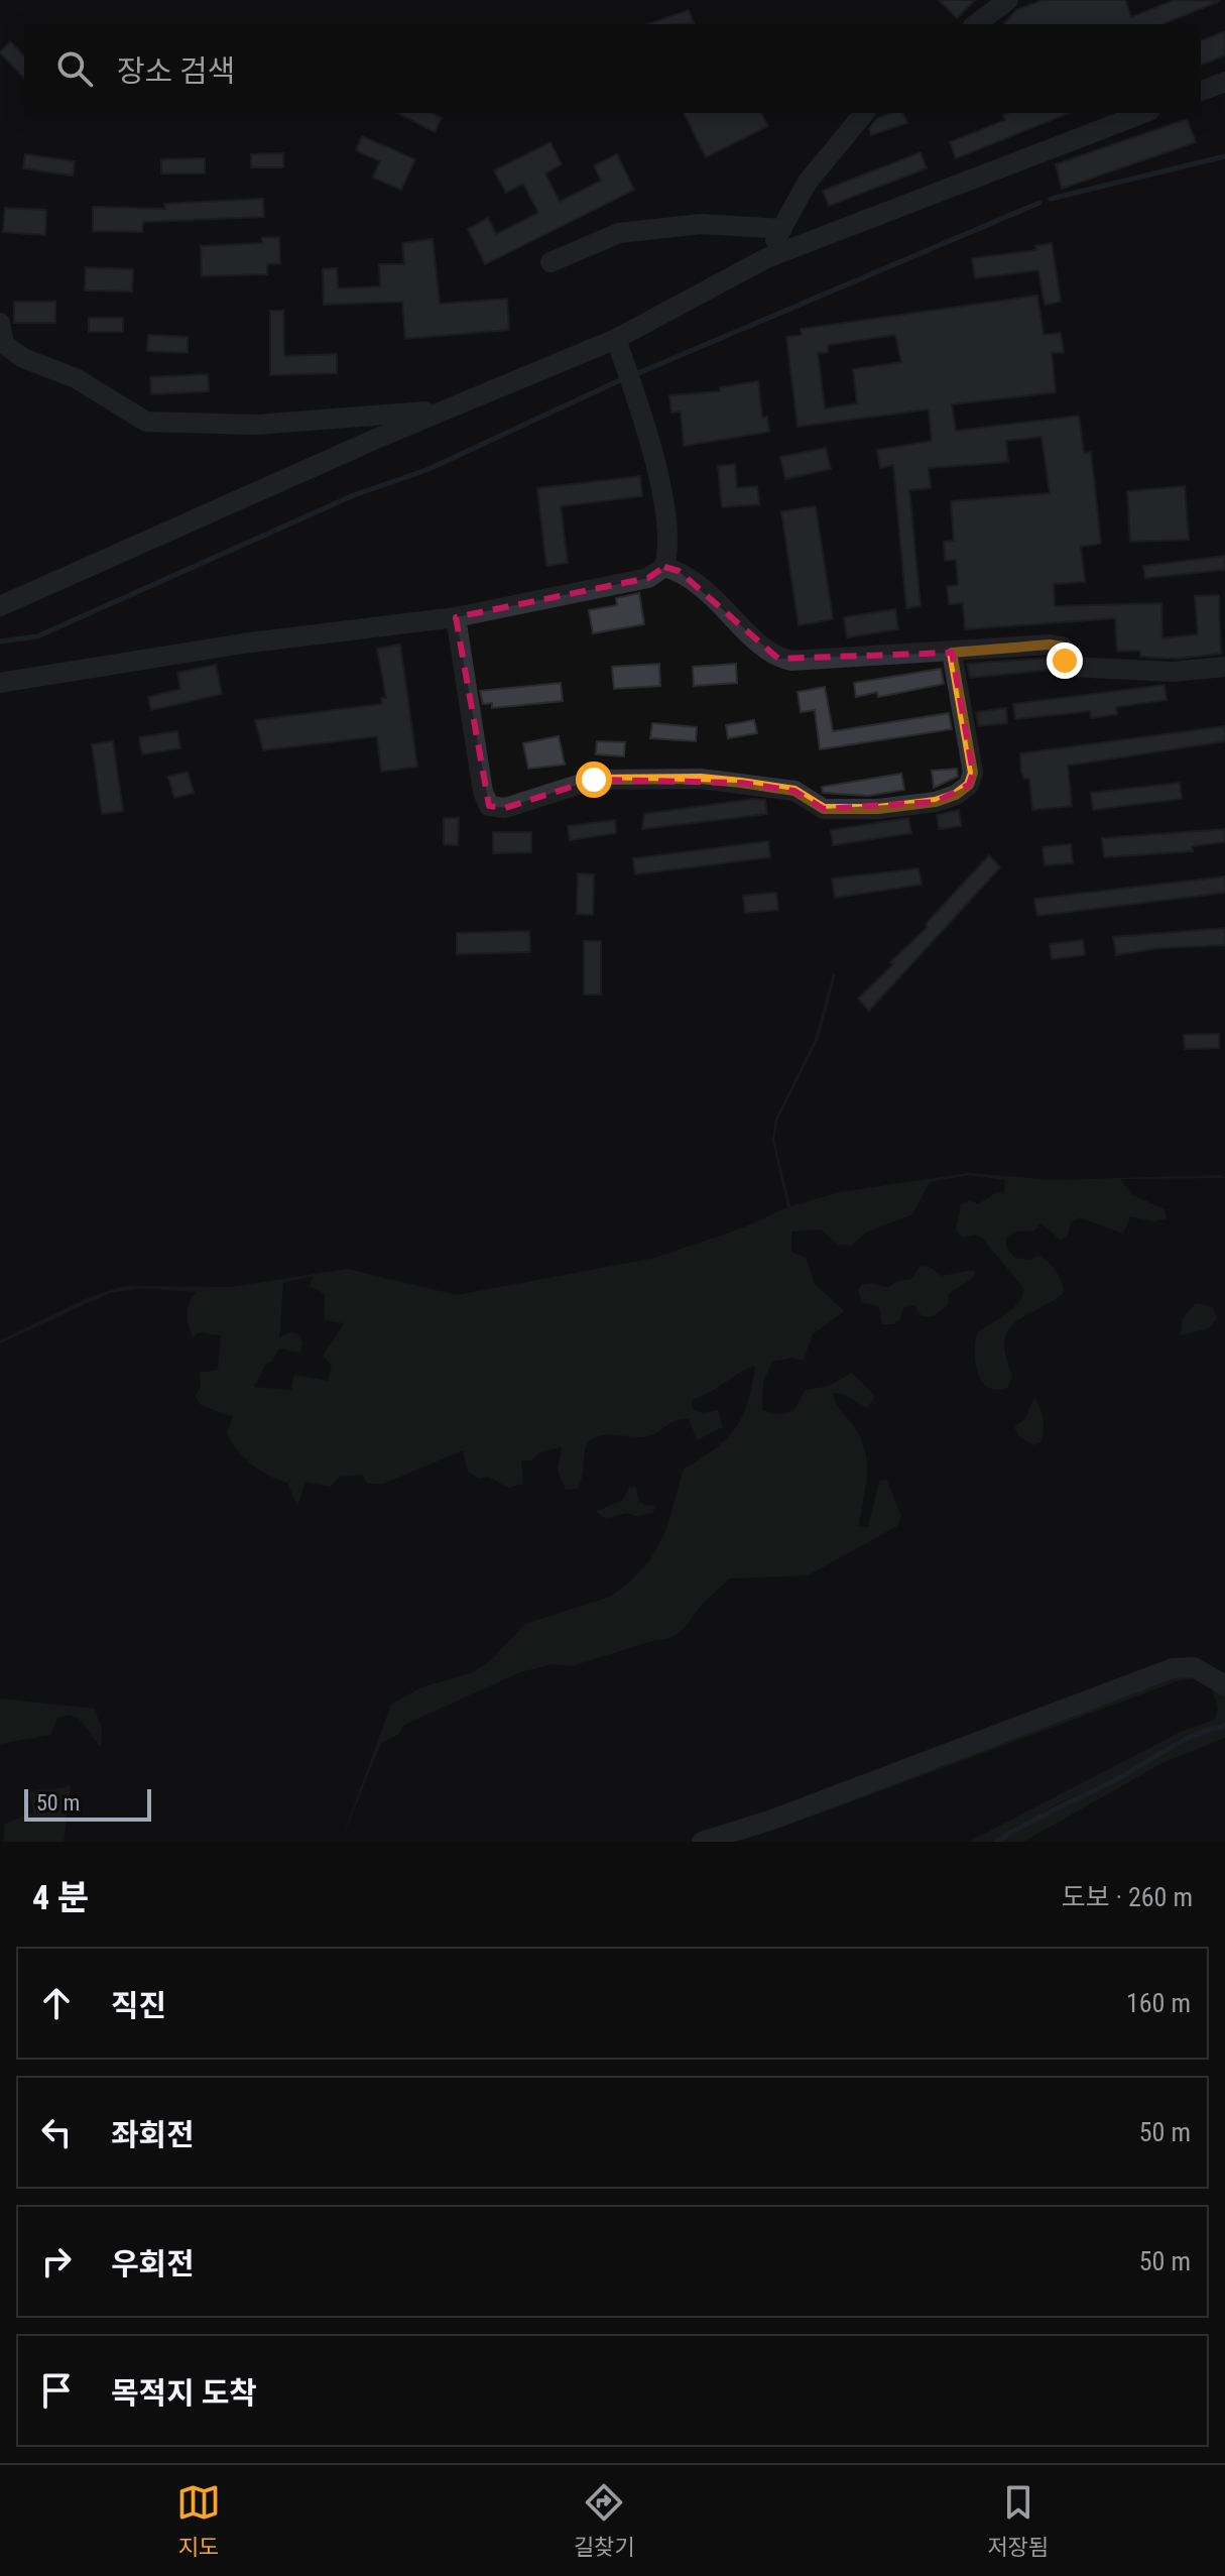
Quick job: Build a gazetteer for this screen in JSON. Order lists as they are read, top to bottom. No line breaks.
{"scale_bar":"50 m","page":{"search":"장소 검색","scale":"50 m","heading":["4 분","도보 · 260 m"],"list":[["직진","160 m"],["좌회전","50 m"],["우회전","50 m"],"목적지 도착"],"nav":["지도","길찾기","저장됨"]}}
